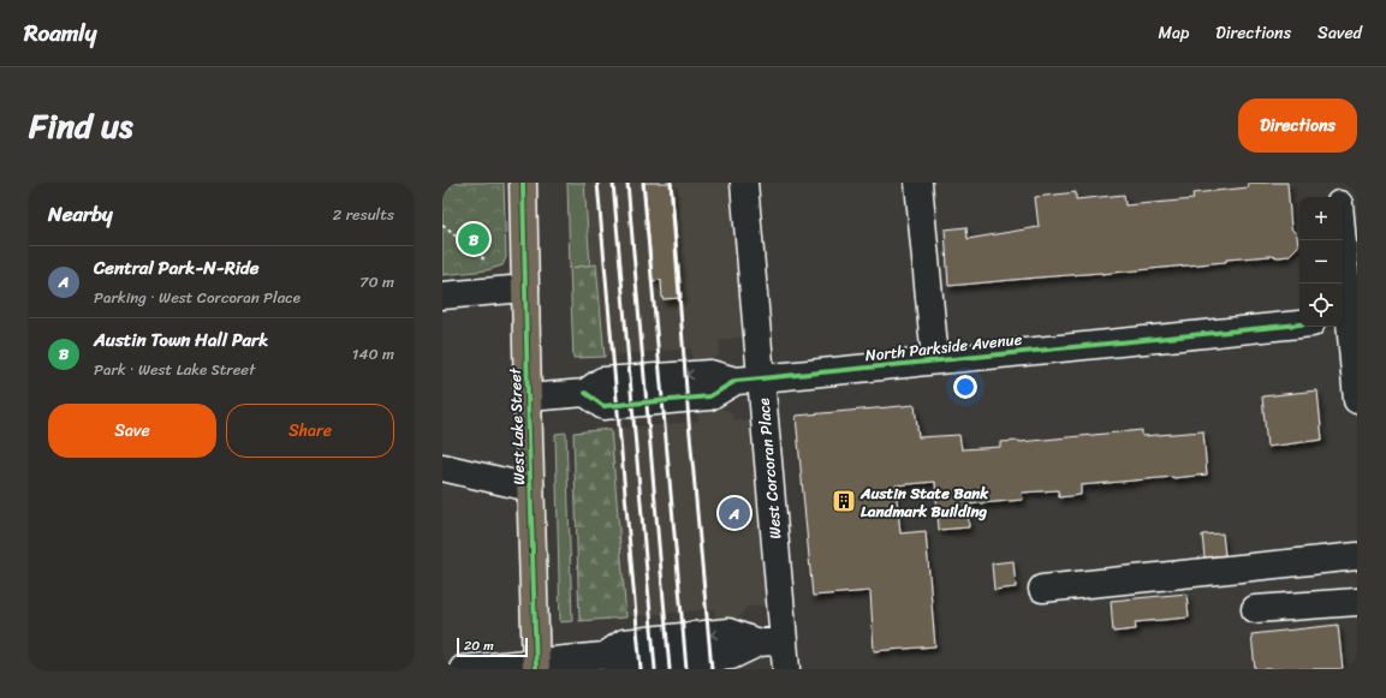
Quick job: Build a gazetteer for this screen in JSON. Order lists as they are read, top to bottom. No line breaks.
{"streets":{"main road":["West Lake Street"],"street":["North Parkside Avenue","West Corcoran Place"]},"crossings":[["North Parkside Avenue","West Lake Street"],["North Parkside Avenue","West Corcoran Place"]],"places":{"building":["Austin State Bank Landmark Building"]},"scale_bar":"20 m","page":{"header":"Roamly","nav":["Map","Directions","Saved"],"title":"Find us","buttons":["Directions",["Save","Share"]],"heading":["Nearby","2 results"],"map_buttons":["+","−"],"pins":["B","A"],"list":[{"mark":"A","name":"Central Park-N-Ride","note":"Parking · West Corcoran Place","value":"70 m"},{"mark":"B","name":"Austin Town Hall Park","note":"Park · West Lake Street","value":"140 m"}],"scale":"20 m"}}
